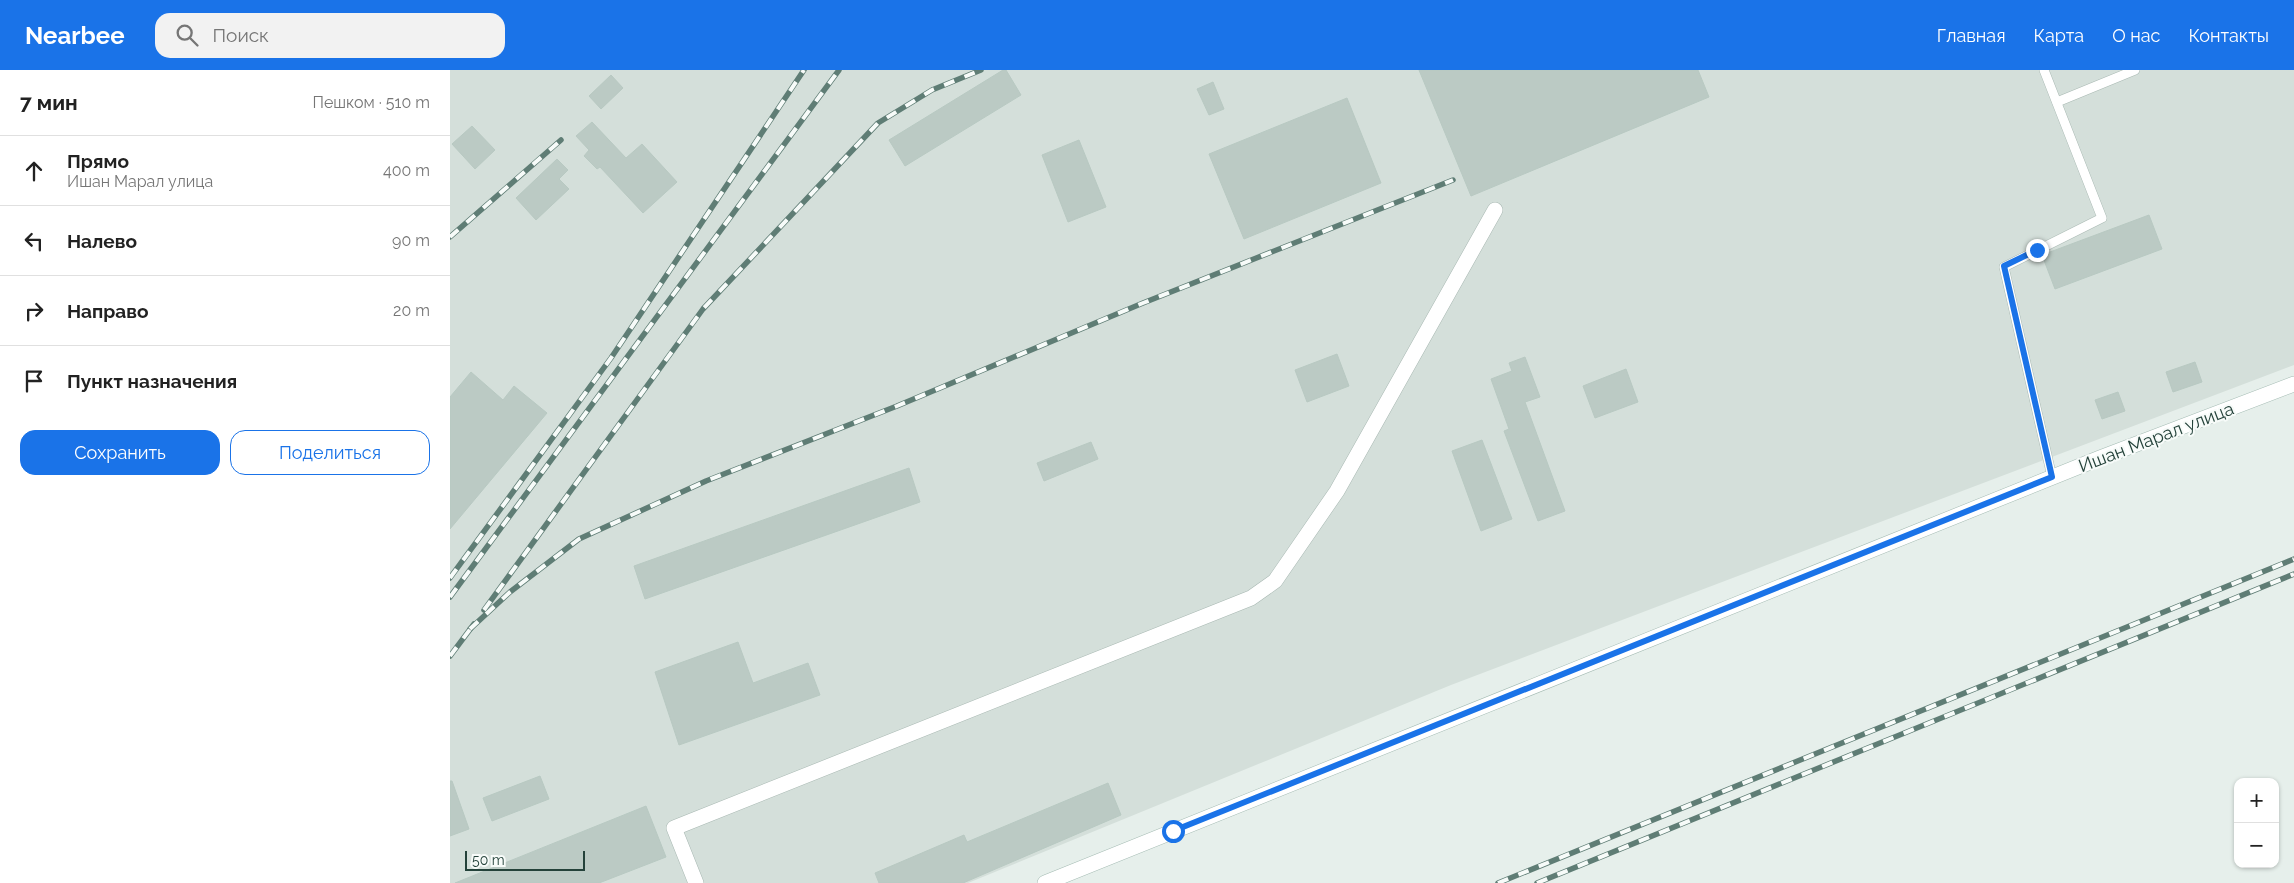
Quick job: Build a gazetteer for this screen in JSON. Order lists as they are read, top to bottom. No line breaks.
{"streets":{"main road":["Ишан Марал улица"]},"scale_bar":"50 m","page":{"header":"Nearbee","search":"Поиск","nav":["Главная","Карта","О нас","Контакты"],"heading":["7 мин","Пешком · 510 m"],"list":[["Прямо","Ишан Марал улица","400 m"],["Налево","90 m"],["Направо","20 m"],"Пункт назначения"],"buttons":["Сохранить","Поделиться"],"map_buttons":["+","−"],"scale":"50 m"}}
